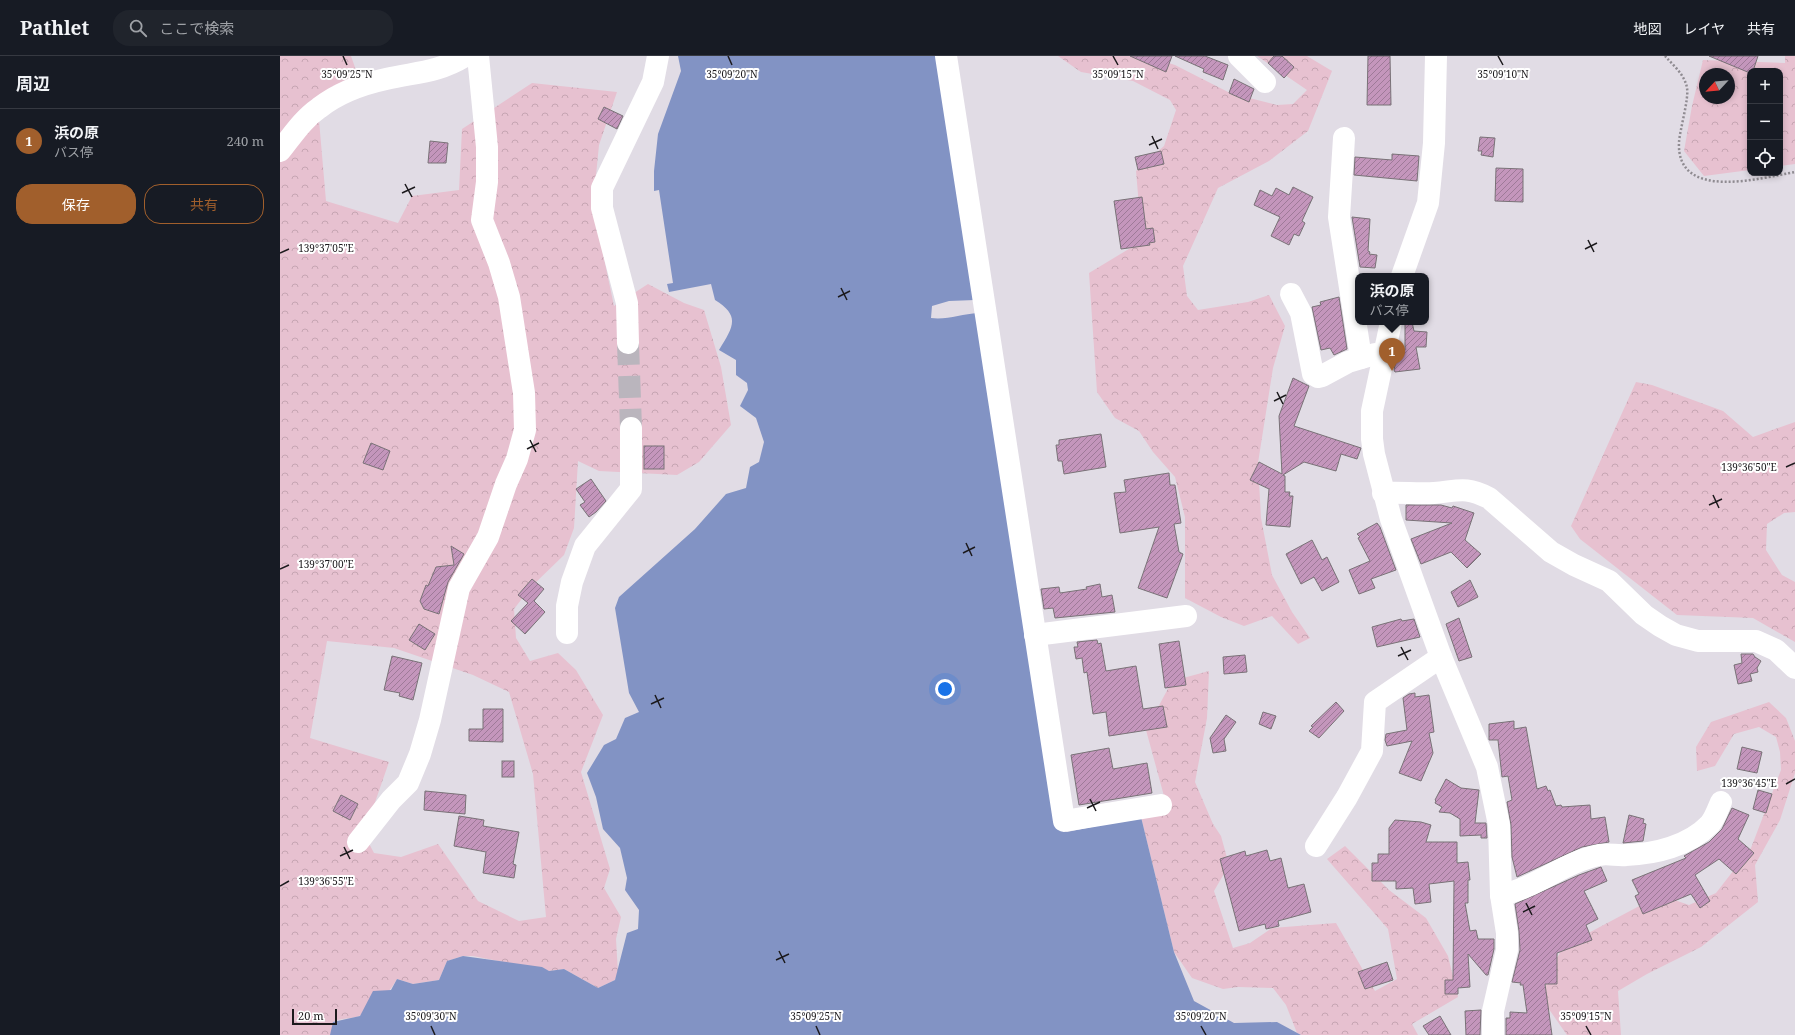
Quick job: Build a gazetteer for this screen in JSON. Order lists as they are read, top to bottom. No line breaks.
{"scale_bar":"20 m","north":"bottom left","page":{"header":"Pathlet","search":"ここで検索","nav":["地図","レイヤ","共有"],"heading":"周辺","map_buttons":["+","−"],"list":[{"mark":"1","name":"浜の原","note":"バス停","value":"240 m"}],"buttons":["保存","共有"],"popup":["浜の原","バス停"],"pins":"1","scale":"20 m"},"coordinates":["35°09'25\"N","35°09'20\"N","35°09'15\"N","35°09'10\"N","139°37'05\"E","139°36'50\"E","139°37'00\"E","139°36'45\"E","139°36'55\"E","35°09'30\"N"]}
